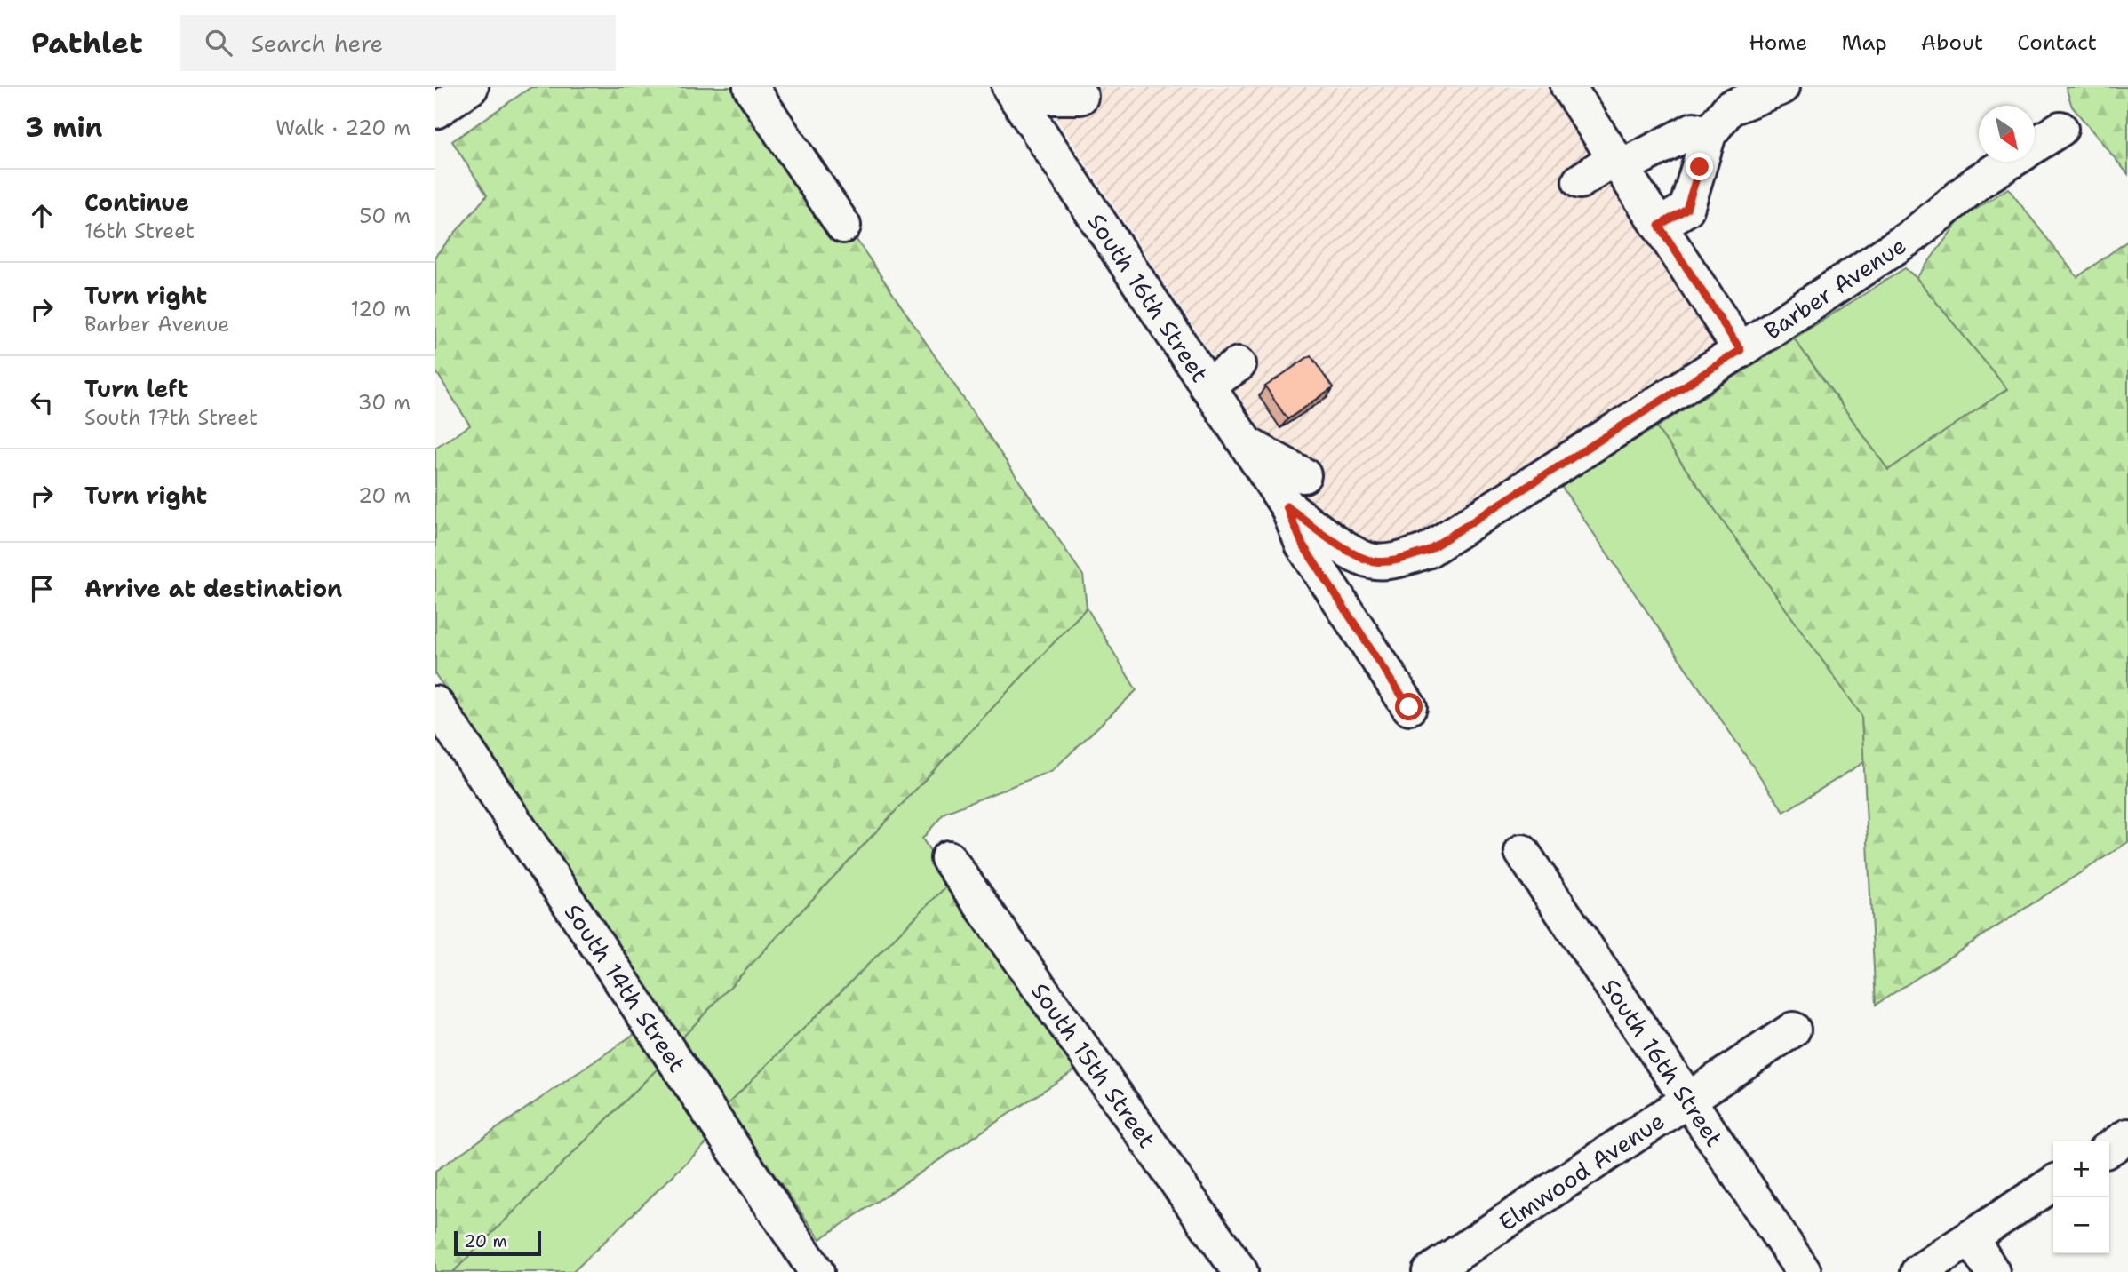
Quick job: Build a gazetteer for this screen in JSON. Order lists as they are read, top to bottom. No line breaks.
{"streets":{"street":["Barber Avenue","South 16th Street","South 14th Street","South 15th Street","Elmwood Avenue"]},"crossings":[["Barber Avenue","South 16th Street"],["South 16th Street","Elmwood Avenue"]],"scale_bar":"20 m","north":"bottom right","page":{"header":"Pathlet","search":"Search here","nav":["Home","Map","About","Contact"],"heading":["3 min","Walk · 220 m"],"list":[["Continue","16th Street","50 m"],["Turn right","Barber Avenue","120 m"],["Turn left","South 17th Street","30 m"],["Turn right","20 m"],"Arrive at destination"],"map_buttons":["+","−"],"scale":"20 m"}}
